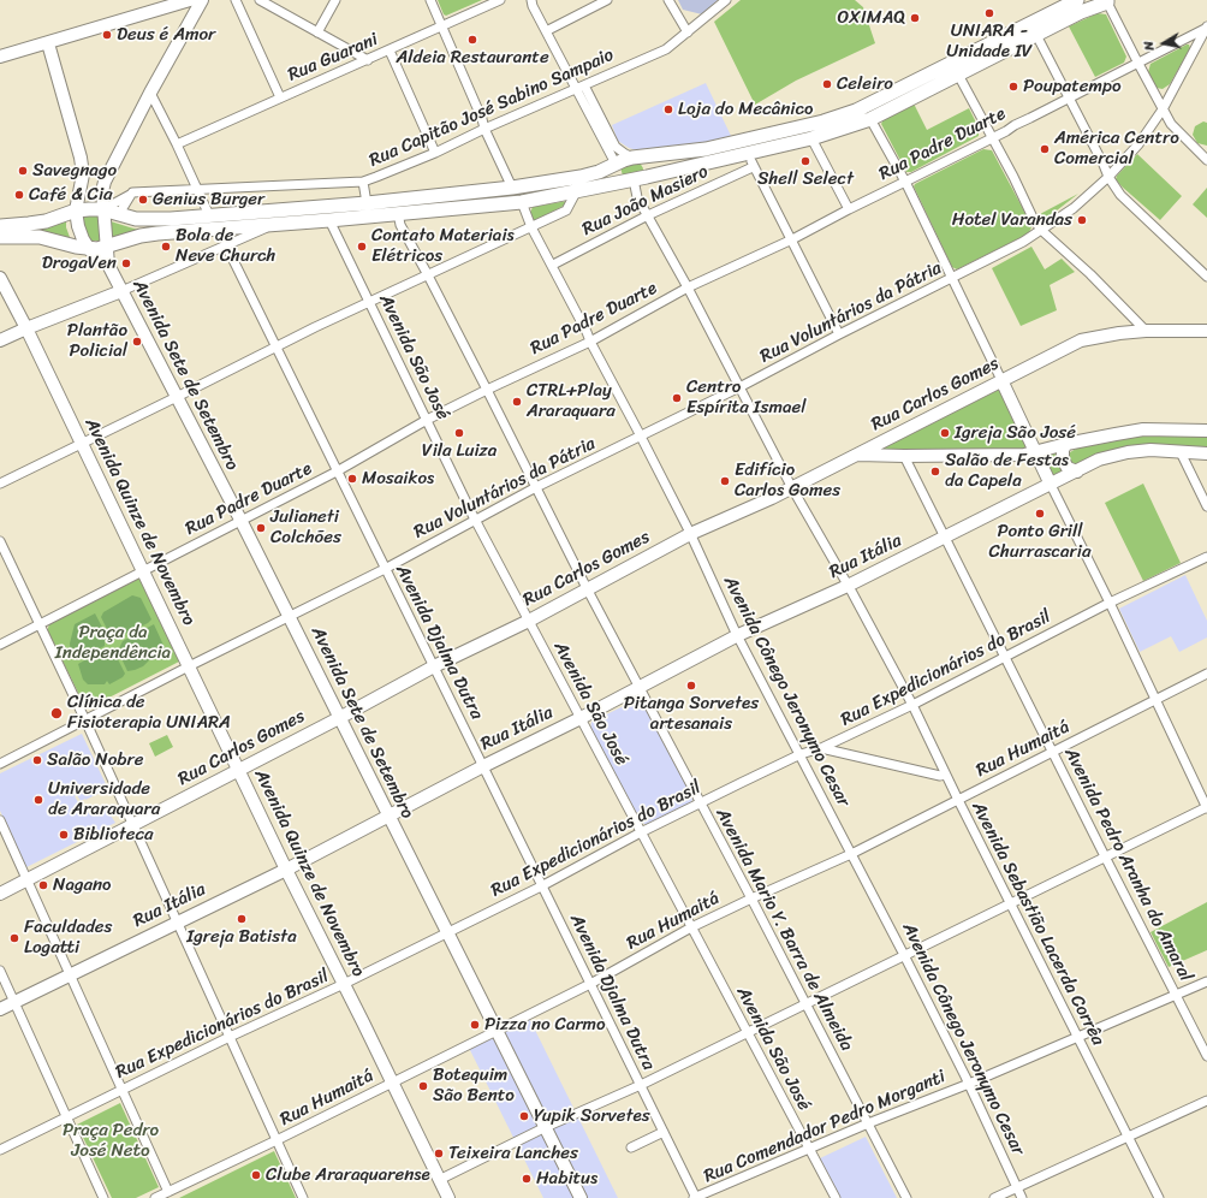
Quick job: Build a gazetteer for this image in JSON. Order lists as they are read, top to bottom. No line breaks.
{"streets":{"street":["Rua Guarani","Rua Capitão José Sabino Sampaio","Rua Padre Duarte","Rua João Masiero","Rua Voluntários da Pátria","Avenida São José","Avenida Sete de Setembro","Rua Carlos Gomes","Avenida Quinze de Novembro","Rua Itália","Avenida Djalma Dutra","Rua Expedicionários do Brasil","Avenida Cônego Jeronymo Cesar","Rua Humaitá","Avenida Pedro Aranha do Amaral","Avenida Sebastião Lacerda Corrêa","Avenida Mario Y. Barra de Almeida","Rua Comendador Pedro Morganti"]},"crossings":[["Rua Capitão José Sabino Sampaio","Avenida Sete de Setembro"],["Rua Padre Duarte","Rua Voluntários da Pátria"],["Rua Padre Duarte","Avenida São José"],["Rua Padre Duarte","Avenida Sete de Setembro"],["Rua Padre Duarte","Avenida Quinze de Novembro"],["Rua Padre Duarte","Avenida Djalma Dutra"],["Rua Padre Duarte","Avenida Cônego Jeronymo Cesar"],["Rua Padre Duarte","Avenida Sebastião Lacerda Corrêa"],["Rua Padre Duarte","Avenida Mario Y. Barra de Almeida"],["Rua João Masiero","Avenida Cônego Jeronymo Cesar"],["Rua João Masiero","Avenida Sebastião Lacerda Corrêa"],["Rua Voluntários da Pátria","Avenida São José"],["Rua Voluntários da Pátria","Avenida Sete de Setembro"],["Rua Voluntários da Pátria","Avenida Quinze de Novembro"],["Rua Voluntários da Pátria","Avenida Djalma Dutra"],["Rua Voluntários da Pátria","Avenida Cônego Jeronymo Cesar"],["Rua Voluntários da Pátria","Avenida Sebastião Lacerda Corrêa"],["Rua Voluntários da Pátria","Avenida Mario Y. Barra de Almeida"],["Avenida São José","Rua Carlos Gomes"],["Avenida São José","Rua Itália"],["Avenida São José","Rua Expedicionários do Brasil"],["Avenida São José","Rua Humaitá"],["Avenida São José","Rua Comendador Pedro Morganti"],["Avenida Sete de Setembro","Rua Carlos Gomes"],["Avenida Sete de Setembro","Rua Itália"],["Avenida Sete de Setembro","Rua Expedicionários do Brasil"],["Avenida Sete de Setembro","Rua Humaitá"],["Rua Carlos Gomes","Avenida Quinze de Novembro"],["Rua Carlos Gomes","Avenida Djalma Dutra"],["Rua Carlos Gomes","Avenida Cônego Jeronymo Cesar"],["Rua Carlos Gomes","Avenida Sebastião Lacerda Corrêa"],["Rua Carlos Gomes","Avenida Mario Y. Barra de Almeida"],["Avenida Quinze de Novembro","Rua Itália"],["Avenida Quinze de Novembro","Rua Expedicionários do Brasil"],["Avenida Quinze de Novembro","Rua Humaitá"],["Rua Itália","Avenida Djalma Dutra"],["Rua Itália","Avenida Cônego Jeronymo Cesar"],["Rua Itália","Avenida Pedro Aranha do Amaral"],["Rua Itália","Avenida Sebastião Lacerda Corrêa"],["Rua Itália","Avenida Mario Y. Barra de Almeida"],["Avenida Djalma Dutra","Rua Expedicionários do Brasil"],["Avenida Djalma Dutra","Rua Humaitá"],["Avenida Djalma Dutra","Rua Comendador Pedro Morganti"],["Rua Expedicionários do Brasil","Avenida Cônego Jeronymo Cesar"],["Rua Expedicionários do Brasil","Avenida Pedro Aranha do Amaral"],["Rua Expedicionários do Brasil","Avenida Sebastião Lacerda Corrêa"],["Rua Expedicionários do Brasil","Avenida Mario Y. Barra de Almeida"],["Avenida Cônego Jeronymo Cesar","Rua Humaitá"],["Avenida Cônego Jeronymo Cesar","Rua Comendador Pedro Morganti"],["Rua Humaitá","Avenida Pedro Aranha do Amaral"],["Rua Humaitá","Avenida Sebastião Lacerda Corrêa"],["Rua Humaitá","Avenida Mario Y. Barra de Almeida"],["Avenida Pedro Aranha do Amaral","Rua Comendador Pedro Morganti"],["Avenida Sebastião Lacerda Corrêa","Rua Comendador Pedro Morganti"],["Avenida Mario Y. Barra de Almeida","Rua Comendador Pedro Morganti"]],"parks":["Praça da Independência","Praça Pedro José Neto"],"places":["UNIARA - Unidade IV","OXIMAQ","Deus é Amor","Aldeia Restaurante","Celeiro","Poupatempo","Loja do Mecânico","América Centro Comercial","Shell Select","Savegnago","Café & Cia","Genius Burger","Hotel Varandas","Bola de Neve Church","Contato Materiais Elétricos","DrogaVen","Plantão Policial","Centro Espírita Ismael","CTRL+Play Araraquara","Vila Luiza","Igreja São José","Salão de Festas da Capela","Mosaikos","Edifício Carlos Gomes","Ponto Grill Churrascaria","Julianeti Colchões","Pitanga Sorvetes artesanais","Clínica de Fisioterapia UNIARA","Salão Nobre","Universidade de Araraquara","Biblioteca","Nagano","Igreja Batista","Faculdades Logatti","Pizza no Carmo","Botequim São Bento","Yupik Sorvetes","Teixeira Lanches","Clube Araraquarense","Habitus"],"north":"left"}
